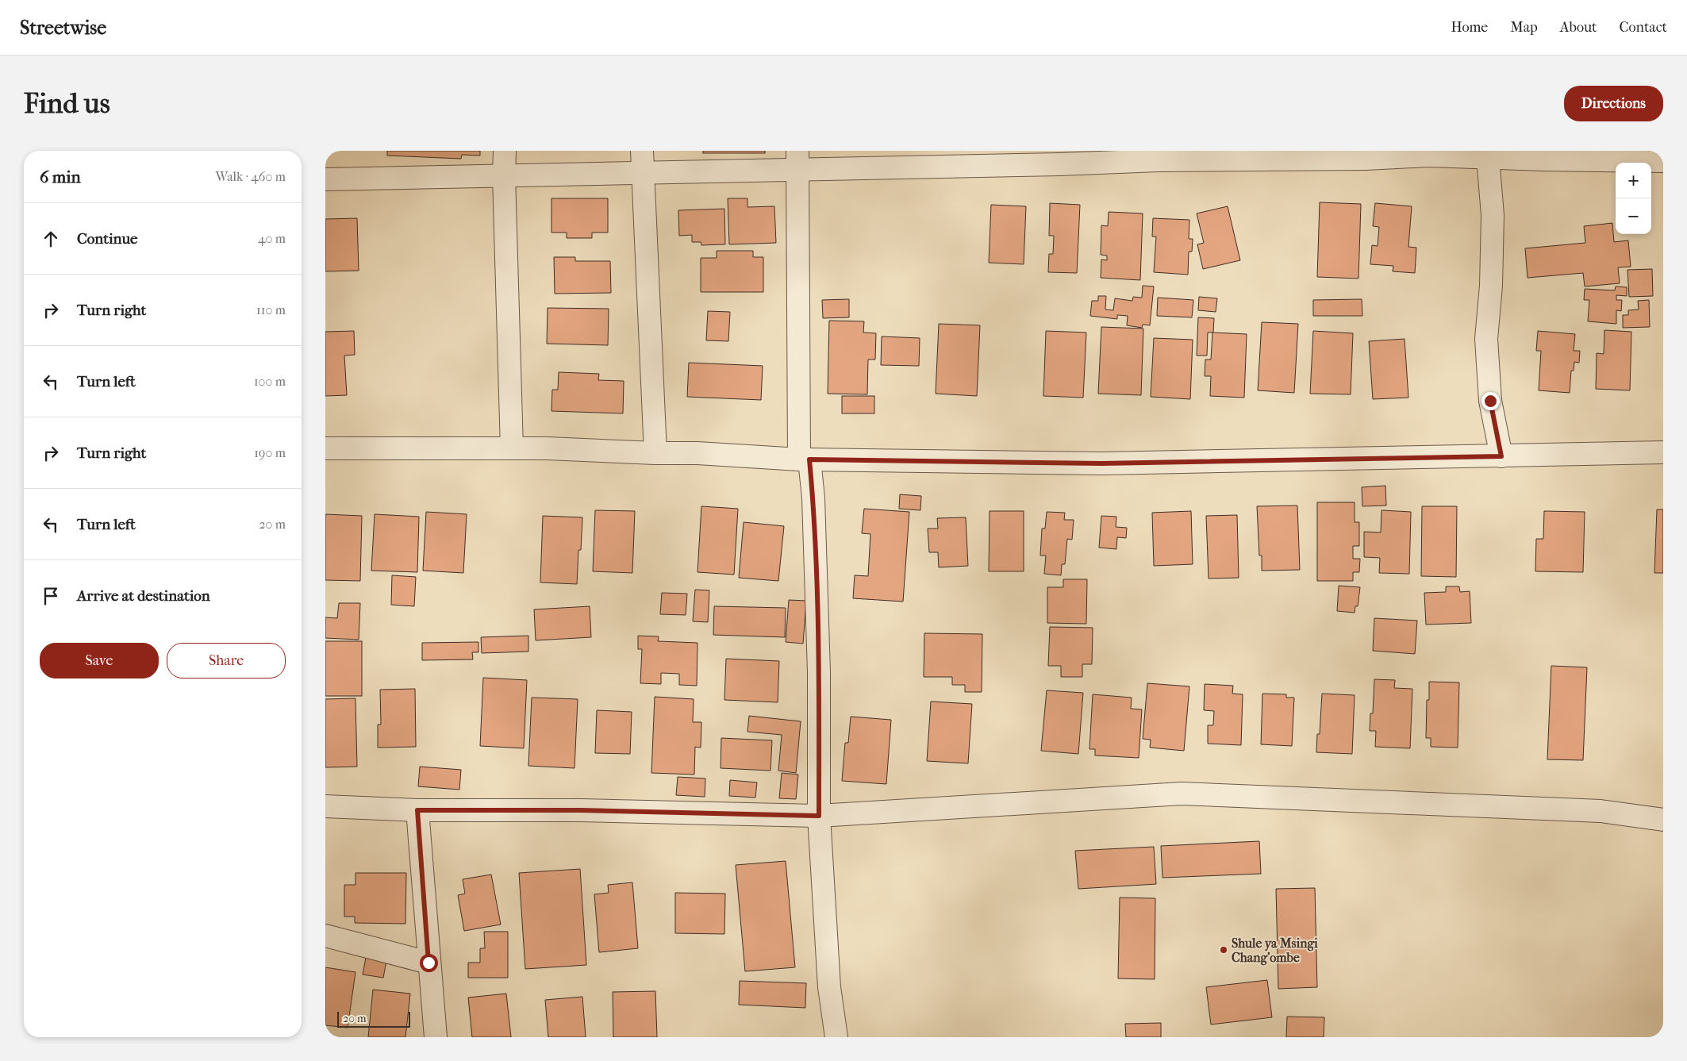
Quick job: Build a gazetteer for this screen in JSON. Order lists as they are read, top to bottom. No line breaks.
{"places":["Shule ya Msingi Chang'ombe"],"scale_bar":"20 m","page":{"header":"Streetwise","nav":["Home","Map","About","Contact"],"buttons":["Directions",["Save","Share"]],"title":"Find us","heading":["6 min","Walk · 460 m"],"map_buttons":["+","−"],"list":[["Continue","40 m"],["Turn right","110 m"],["Turn left","100 m"],["Turn right","190 m"],["Turn left","20 m"],"Arrive at destination"],"scale":"20 m"}}
